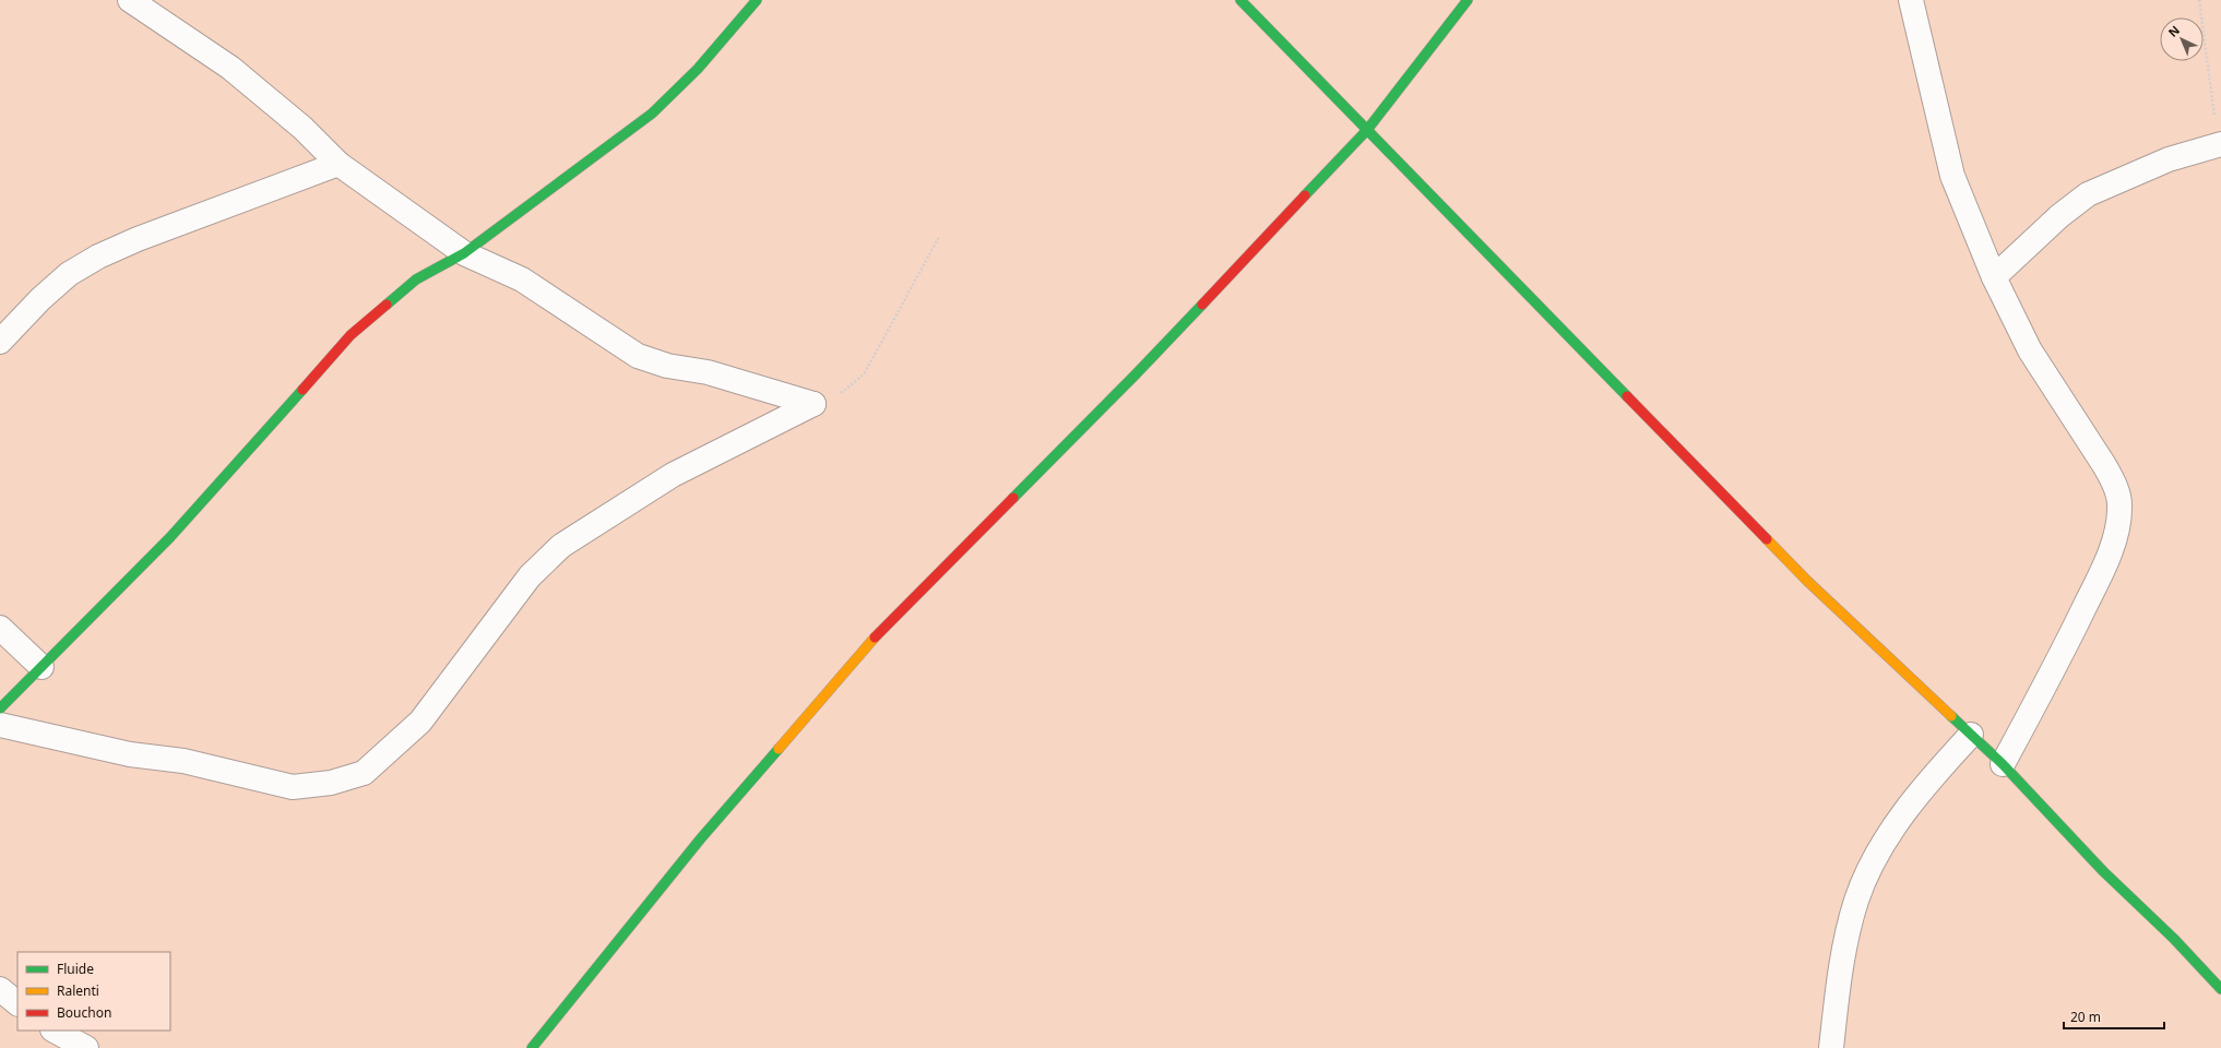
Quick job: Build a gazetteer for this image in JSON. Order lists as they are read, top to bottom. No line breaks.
{"legend":["Fluide","Ralenti","Bouchon"],"scale_bar":"20 m","north":"top left"}
